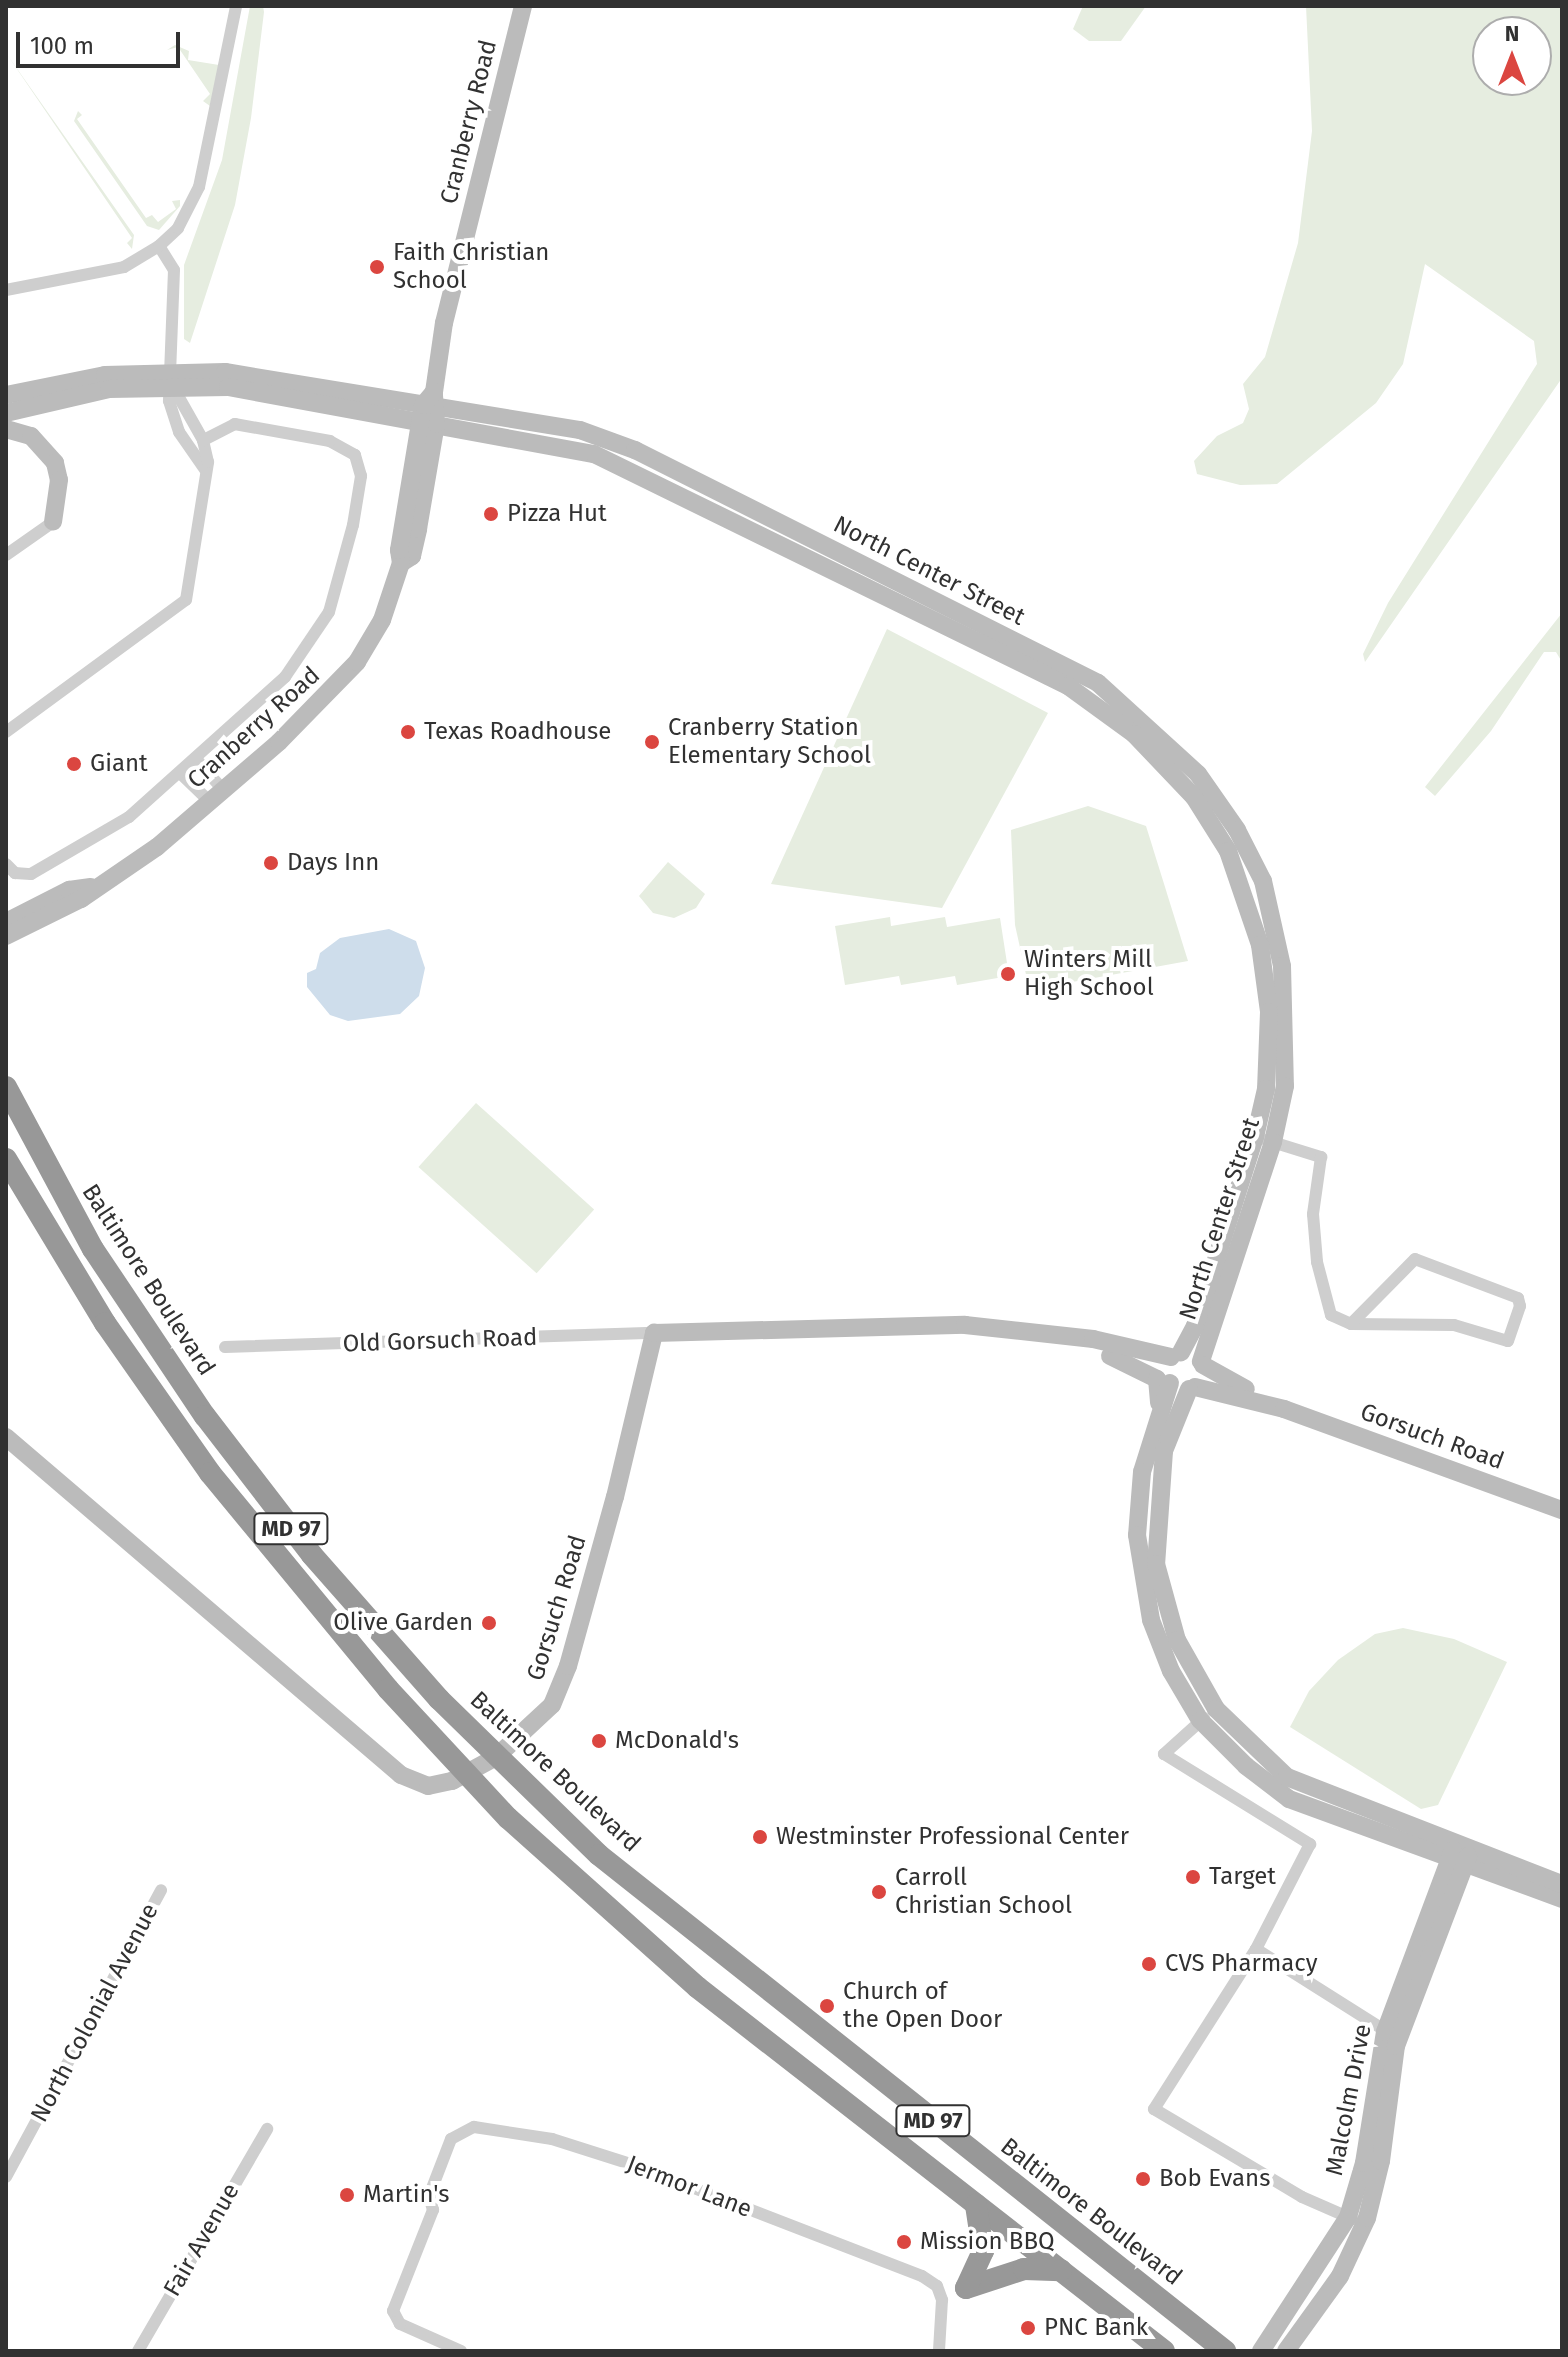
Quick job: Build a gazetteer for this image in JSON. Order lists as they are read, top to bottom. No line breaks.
{"streets":{"highway":["Baltimore Boulevard","MD 97"],"street":["Cranberry Road","North Center Street","Old Gorsuch Road","Gorsuch Road","North Colonial Avenue","Malcolm Drive","Jermor Lane","Fair Avenue"]},"crossings":[["Cranberry Road","North Center Street"],["North Center Street","Gorsuch Road"],["Baltimore Boulevard","Gorsuch Road"],["Old Gorsuch Road","Gorsuch Road"],["Gorsuch Road","MD 97"]],"places":["Faith Christian School","Pizza Hut","Texas Roadhouse","Cranberry Station Elementary School","Giant","Days Inn","Winters Mill High School","Olive Garden","McDonald's","Westminster Professional Center","Target","Carroll Christian School","CVS Pharmacy","Church of the Open Door","Bob Evans","Martin's","Mission BBQ","PNC Bank"],"scale_bar":"100 m","north":"top"}
